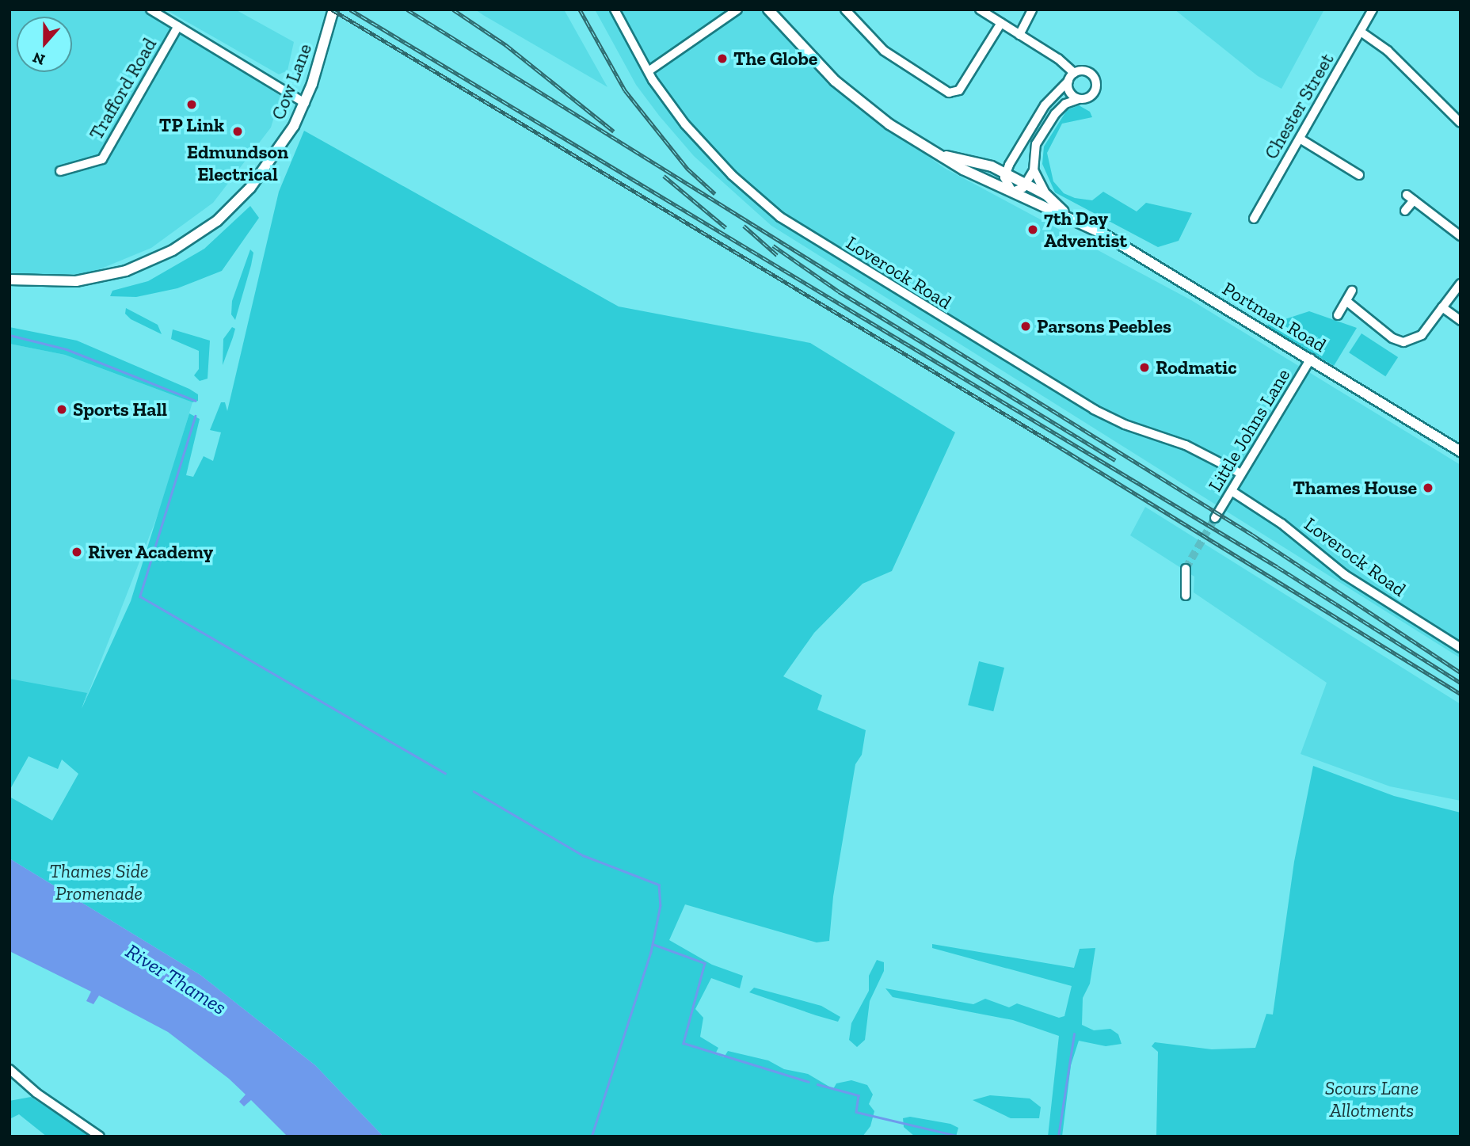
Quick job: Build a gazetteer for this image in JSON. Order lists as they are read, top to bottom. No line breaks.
{"streets":{"street":["Cow Lane","Trafford Road","Chester Street","Loverock Road","Portman Road","Little Johns Lane"]},"crossings":[["Loverock Road","Little Johns Lane"],["Portman Road","Little Johns Lane"]],"water":["River Thames"],"parks":["Thames Side Promenade","Scours Lane Allotments"],"places":["The Globe","TP Link","Edmundson Electrical","7th Day Adventist","Parsons Peebles","Rodmatic","Sports Hall","Thames House","River Academy"],"north":"bottom"}
